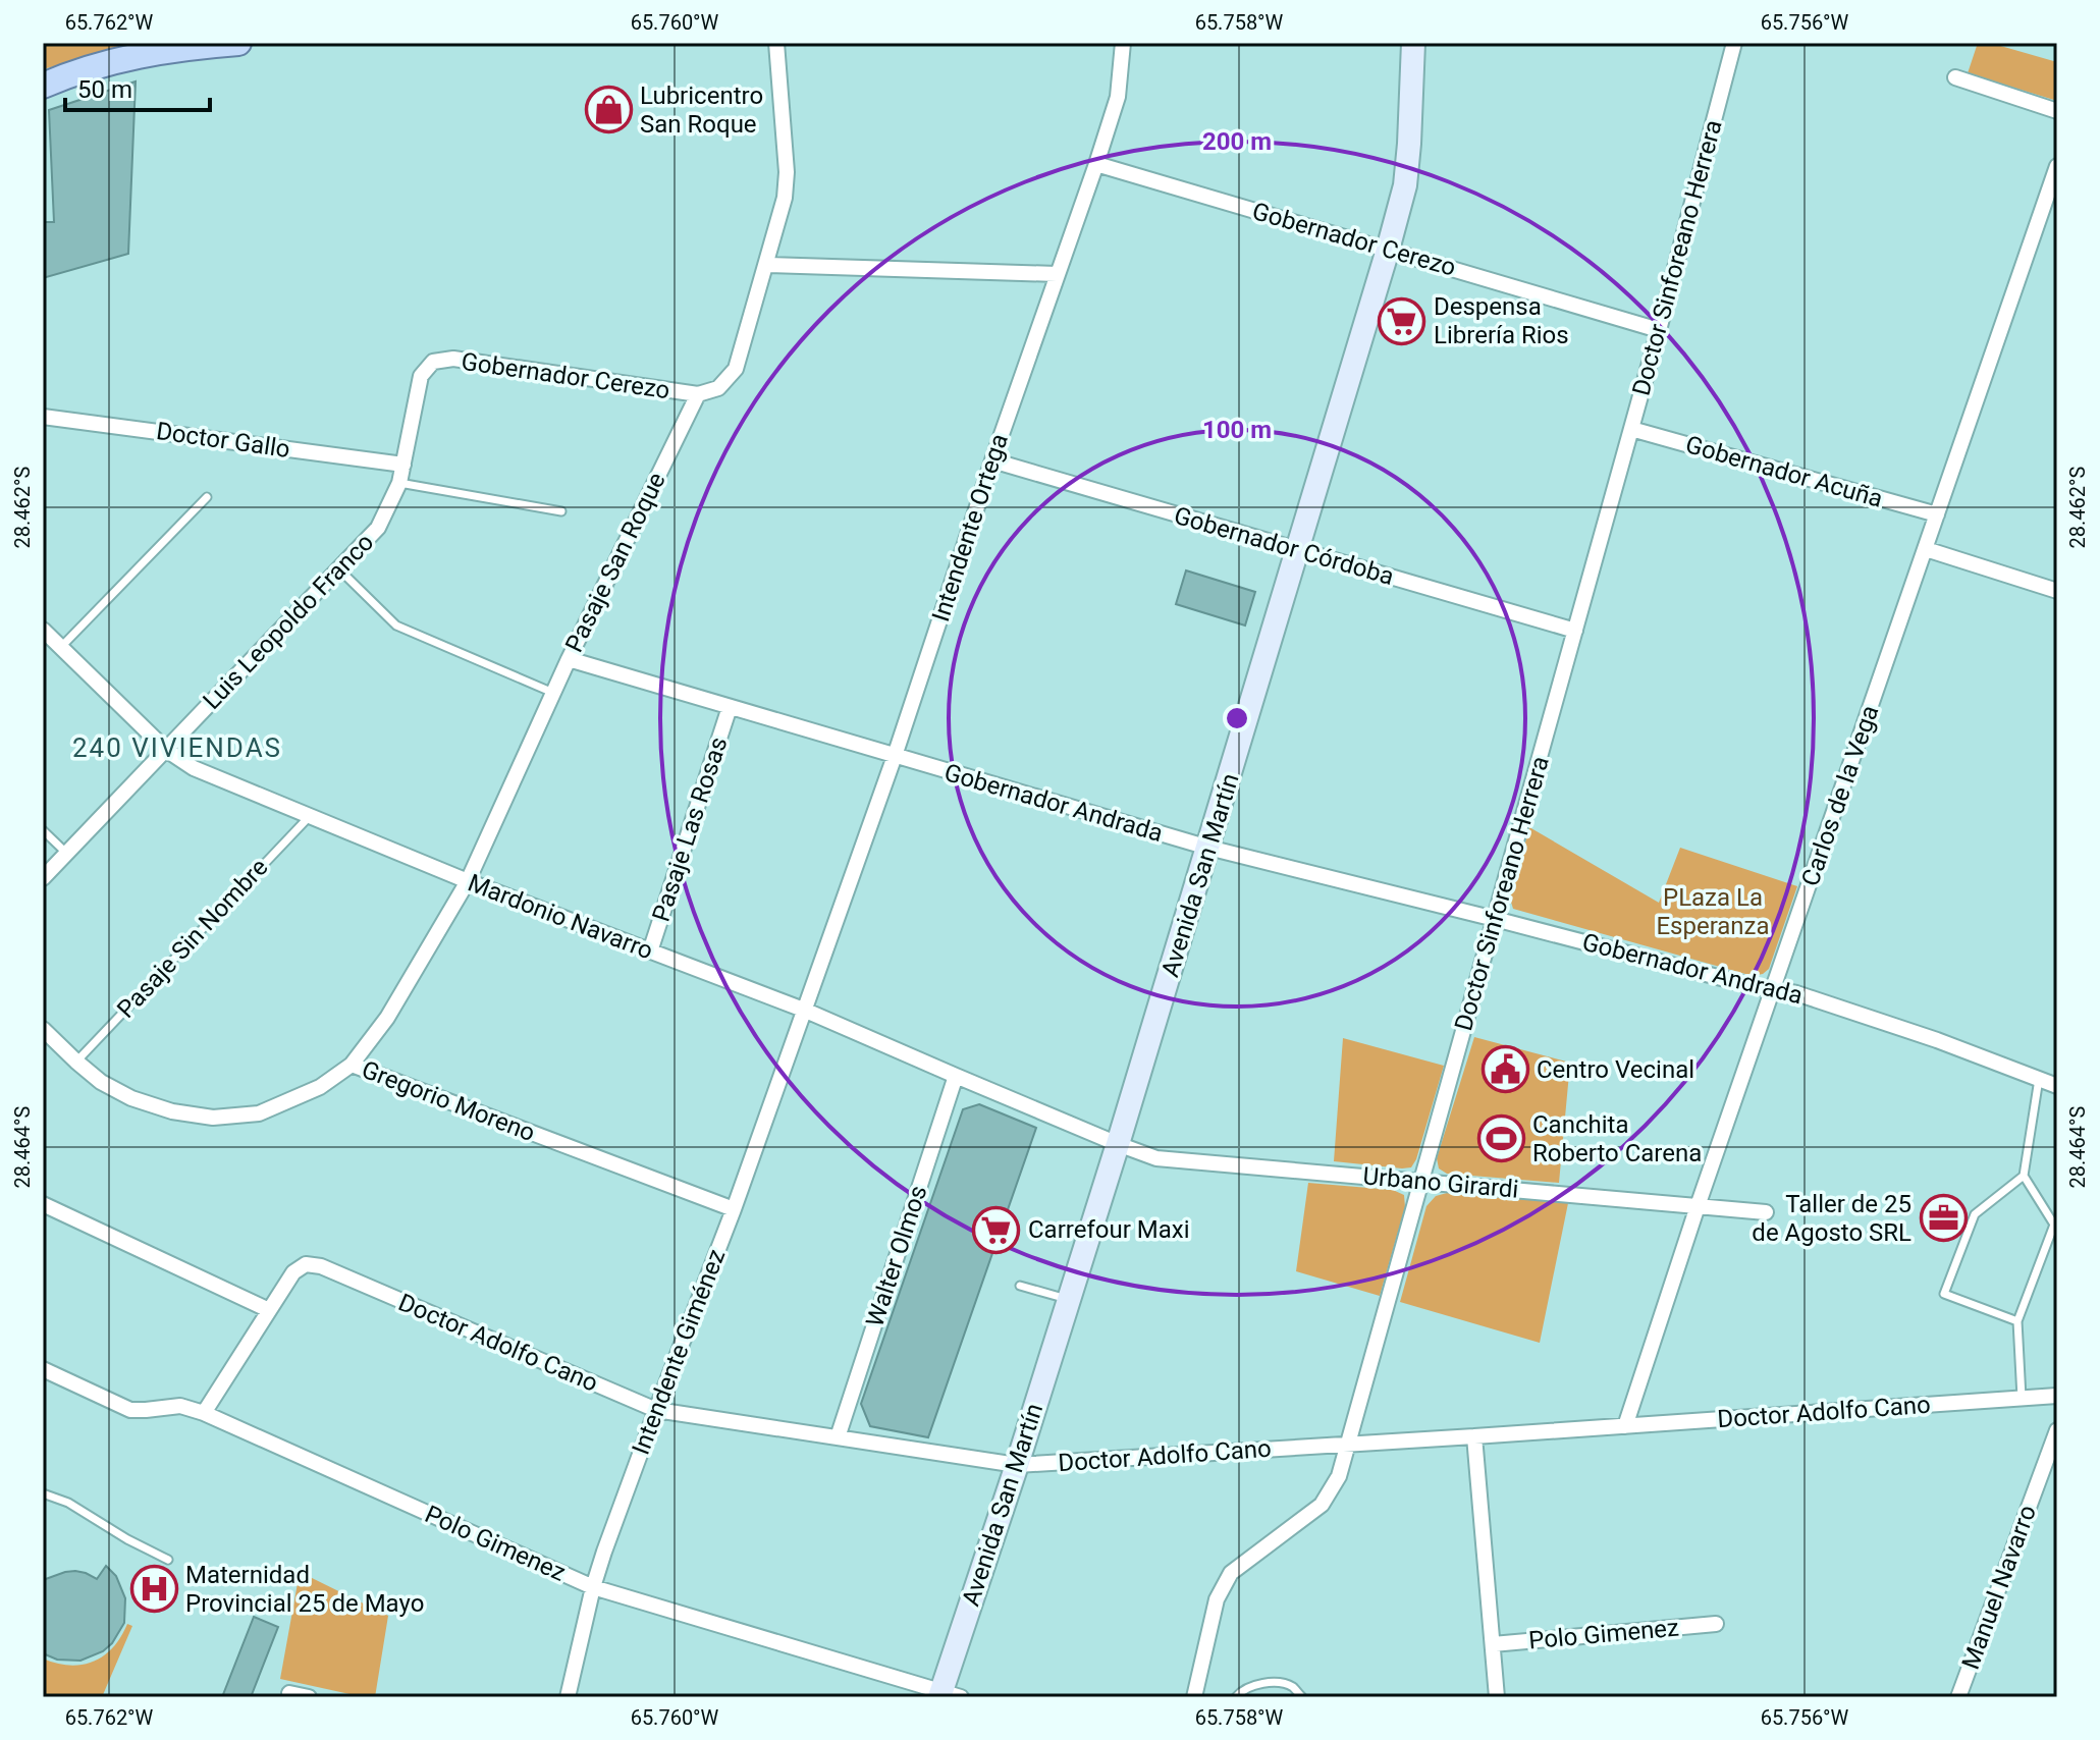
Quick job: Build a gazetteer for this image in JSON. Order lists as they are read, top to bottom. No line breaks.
{"streets":{"main road":["Avenida San Martín"],"street":["Gobernador Cerezo","Doctor Sinforeano Herrera","Doctor Gallo","Gobernador Acuña","Intendente Ortega","Gobernador Córdoba","Pasaje San Roque","Luis Leopoldo Franco","Carlos de la Vega","Gobernador Andrada","Pasaje Las Rosas","Mardonio Navarro","Gregorio Moreno","Urbano Girardi","Walter Olmos","Doctor Adolfo Cano","Intendente Giménez","Polo Gimenez","Manuel Navarro"],"lane":["Pasaje Sin Nombre"]},"crossings":[["Gobernador Cerezo","Doctor Sinforeano Herrera"],["Gobernador Cerezo","Intendente Ortega"],["Gobernador Cerezo","Pasaje San Roque"],["Gobernador Cerezo","Luis Leopoldo Franco"],["Gobernador Cerezo","Avenida San Martín"],["Doctor Sinforeano Herrera","Gobernador Acuña"],["Doctor Sinforeano Herrera","Gobernador Córdoba"],["Doctor Sinforeano Herrera","Gobernador Andrada"],["Doctor Sinforeano Herrera","Urbano Girardi"],["Doctor Sinforeano Herrera","Doctor Adolfo Cano"],["Doctor Gallo","Luis Leopoldo Franco"],["Gobernador Acuña","Carlos de la Vega"],["Intendente Ortega","Gobernador Córdoba"],["Intendente Ortega","Gobernador Andrada"],["Intendente Ortega","Mardonio Navarro"],["Intendente Ortega","Intendente Giménez"],["Gobernador Córdoba","Avenida San Martín"],["Pasaje San Roque","Gobernador Andrada"],["Pasaje San Roque","Mardonio Navarro"],["Pasaje San Roque","Gregorio Moreno"],["Luis Leopoldo Franco","Mardonio Navarro"],["Carlos de la Vega","Gobernador Andrada"],["Carlos de la Vega","Urbano Girardi"],["Carlos de la Vega","Doctor Adolfo Cano"],["Gobernador Andrada","Pasaje Las Rosas"],["Gobernador Andrada","Avenida San Martín"],["Pasaje Las Rosas","Mardonio Navarro"],["Avenida San Martín","Mardonio Navarro"],["Avenida San Martín","Urbano Girardi"],["Avenida San Martín","Doctor Adolfo Cano"],["Avenida San Martín","Polo Gimenez"],["Mardonio Navarro","Pasaje Sin Nombre"],["Mardonio Navarro","Urbano Girardi"],["Mardonio Navarro","Walter Olmos"],["Mardonio Navarro","Intendente Giménez"],["Pasaje Sin Nombre","Gregorio Moreno"],["Gregorio Moreno","Intendente Giménez"],["Walter Olmos","Doctor Adolfo Cano"],["Doctor Adolfo Cano","Intendente Giménez"],["Intendente Giménez","Polo Gimenez"]],"districts":["240 VIVIENDAS"],"parks":["PLaza La Esperanza"],"places":{"shop":["Lubricentro San Roque"],"supermarket":["Despensa Librería Rios","Carrefour Maxi"],"public building":["Centro Vecinal"],"sports":["Canchita Roberto Carena"],"office":["Taller de 25 de Agosto SRL"],"hospital":["Maternidad Provincial 25 de Mayo"]},"scale_bar":"50 m","coordinates":["65.762°W","65.760°W","65.758°W","65.756°W","28.462°S","28.464°S"],"rings":["200 m","100 m"]}
